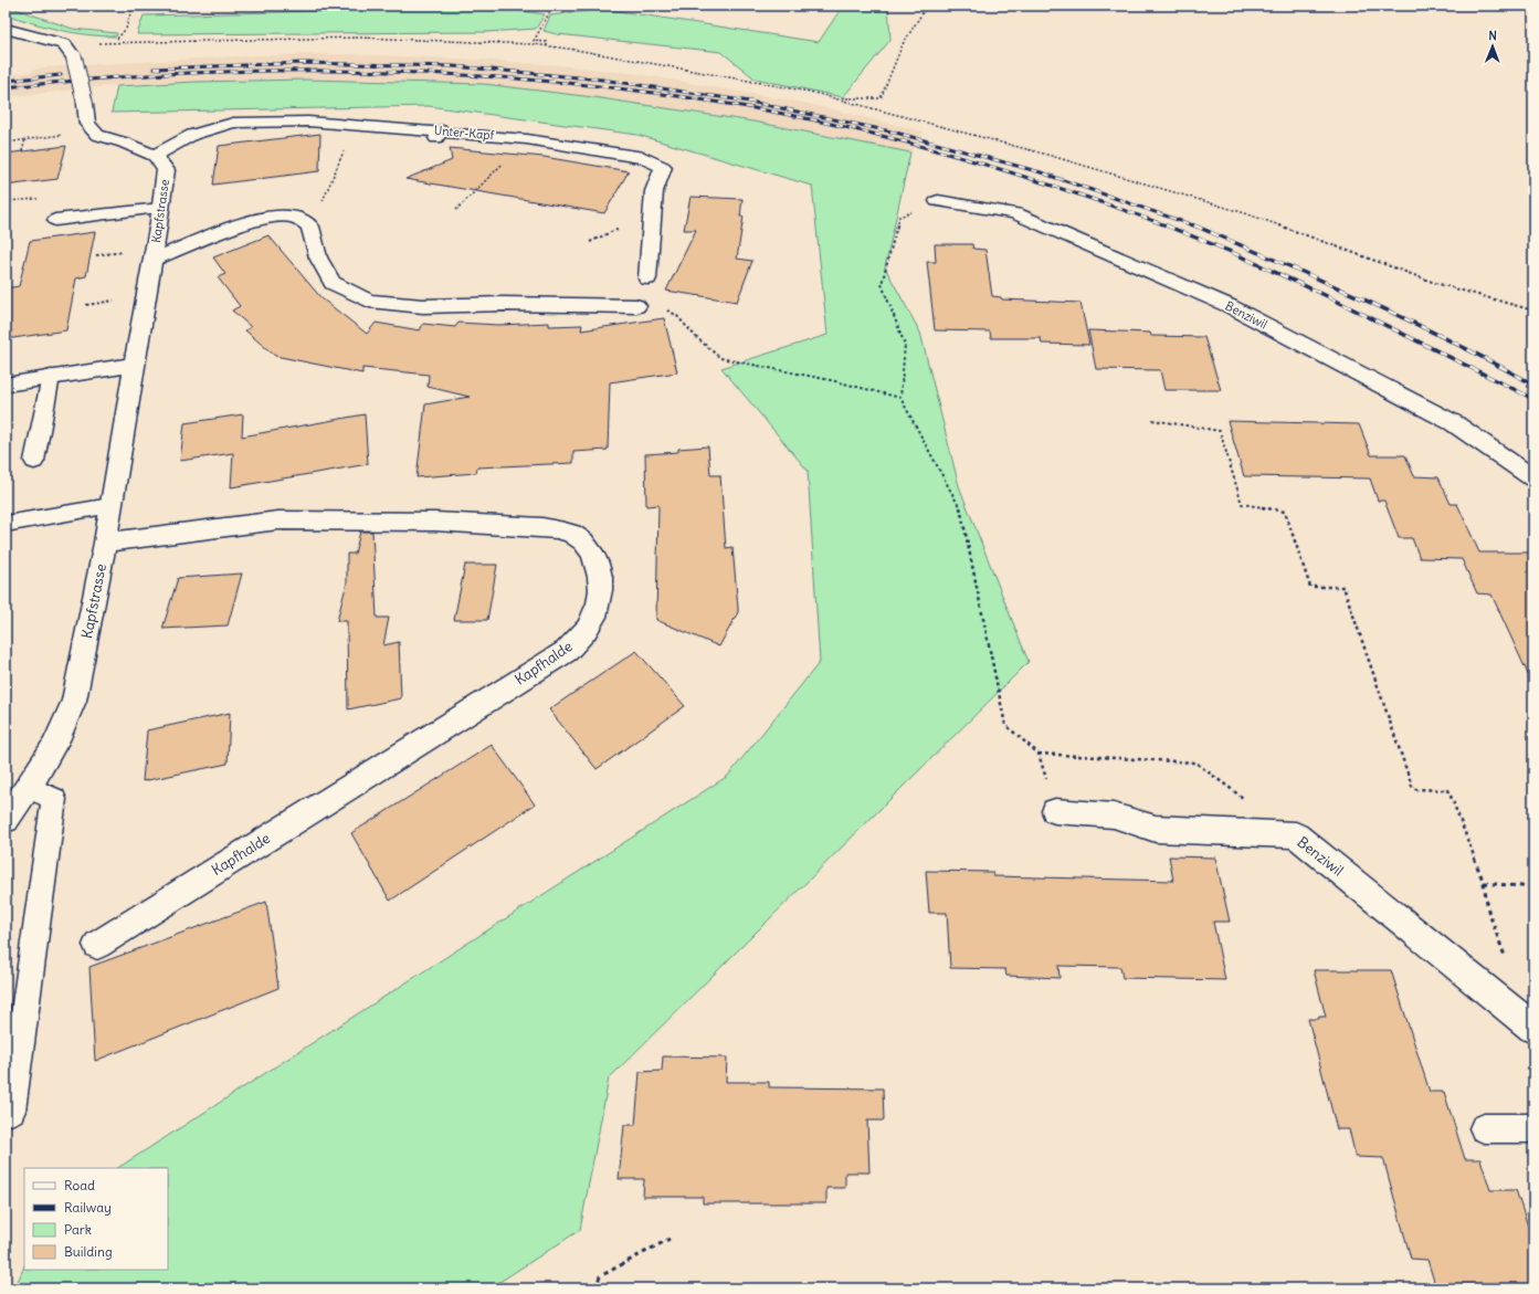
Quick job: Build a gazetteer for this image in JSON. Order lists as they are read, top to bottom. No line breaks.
{"streets":{"street":["Unter-Kapf","Kapfstrasse","Benziwil","Kapfhalde"]},"crossings":[["Unter-Kapf","Kapfstrasse"],["Kapfstrasse","Kapfhalde"]],"legend":["Road","Railway","Park","Building"],"north":"top"}
